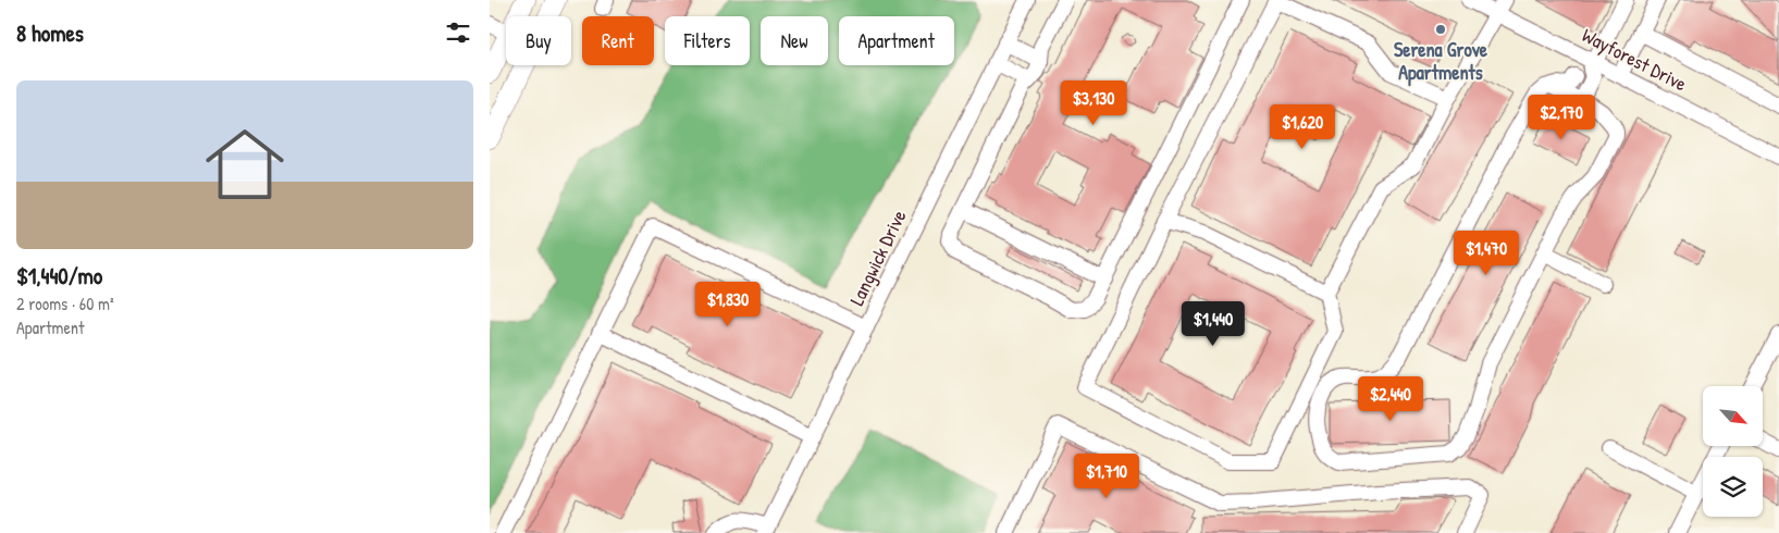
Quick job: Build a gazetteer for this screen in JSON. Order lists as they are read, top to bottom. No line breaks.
{"streets":{"street":["Wayforest Drive","Langwick Drive"]},"places":["Serena Grove Apartments"],"north":"bottom right","page":{"heading":"8 homes","chip":["Buy","Rent","Filters","New","Apartment"],"list":[{"name":"$1,440/mo","note":"2 rooms · 60 m² · Apartment"}],"price":["$3,130","$2,170","$1,620","$1,470","$1,830","$1,440","$2,440","$1,710"]}}
